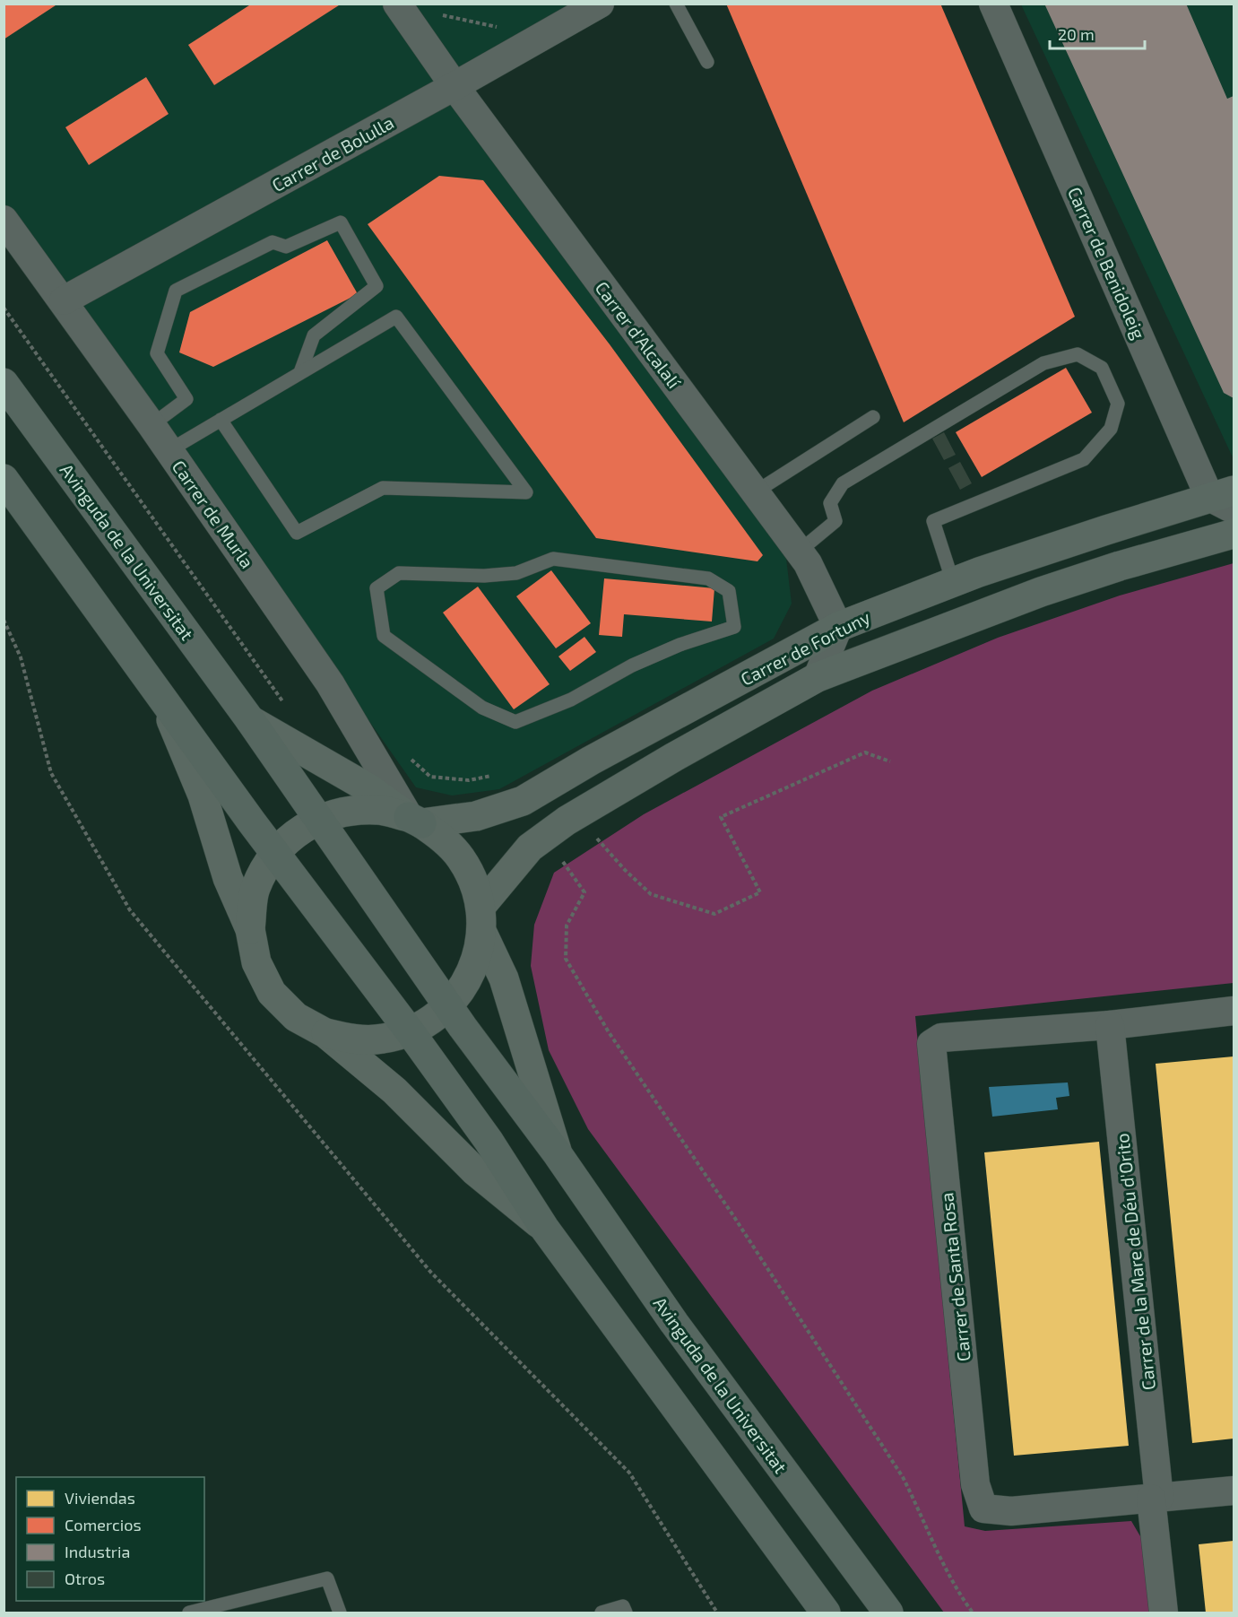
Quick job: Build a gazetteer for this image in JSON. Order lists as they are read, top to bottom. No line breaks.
{"streets":{"main road":["Avinguda de la Universitat"],"street":["Carrer de Bolulla","Carrer de Benidoleig","Carrer d'Alcalalí","Carrer de Murla","Carrer de Fortuny","Carrer de la Mare de Déu d'Orito","Carrer de Santa Rosa"]},"crossings":[["Carrer de Bolulla","Carrer d'Alcalalí"],["Carrer de Bolulla","Carrer de Murla"],["Carrer de Benidoleig","Carrer de Fortuny"],["Carrer d'Alcalalí","Carrer de Fortuny"],["Carrer de Murla","Avinguda de la Universitat"],["Carrer de Murla","Carrer de Fortuny"],["Avinguda de la Universitat","Carrer de Fortuny"],["Carrer de la Mare de Déu d'Orito","Carrer de Santa Rosa"]],"legend":["Viviendas","Comercios","Industria","Otros"],"scale_bar":"20 m"}
